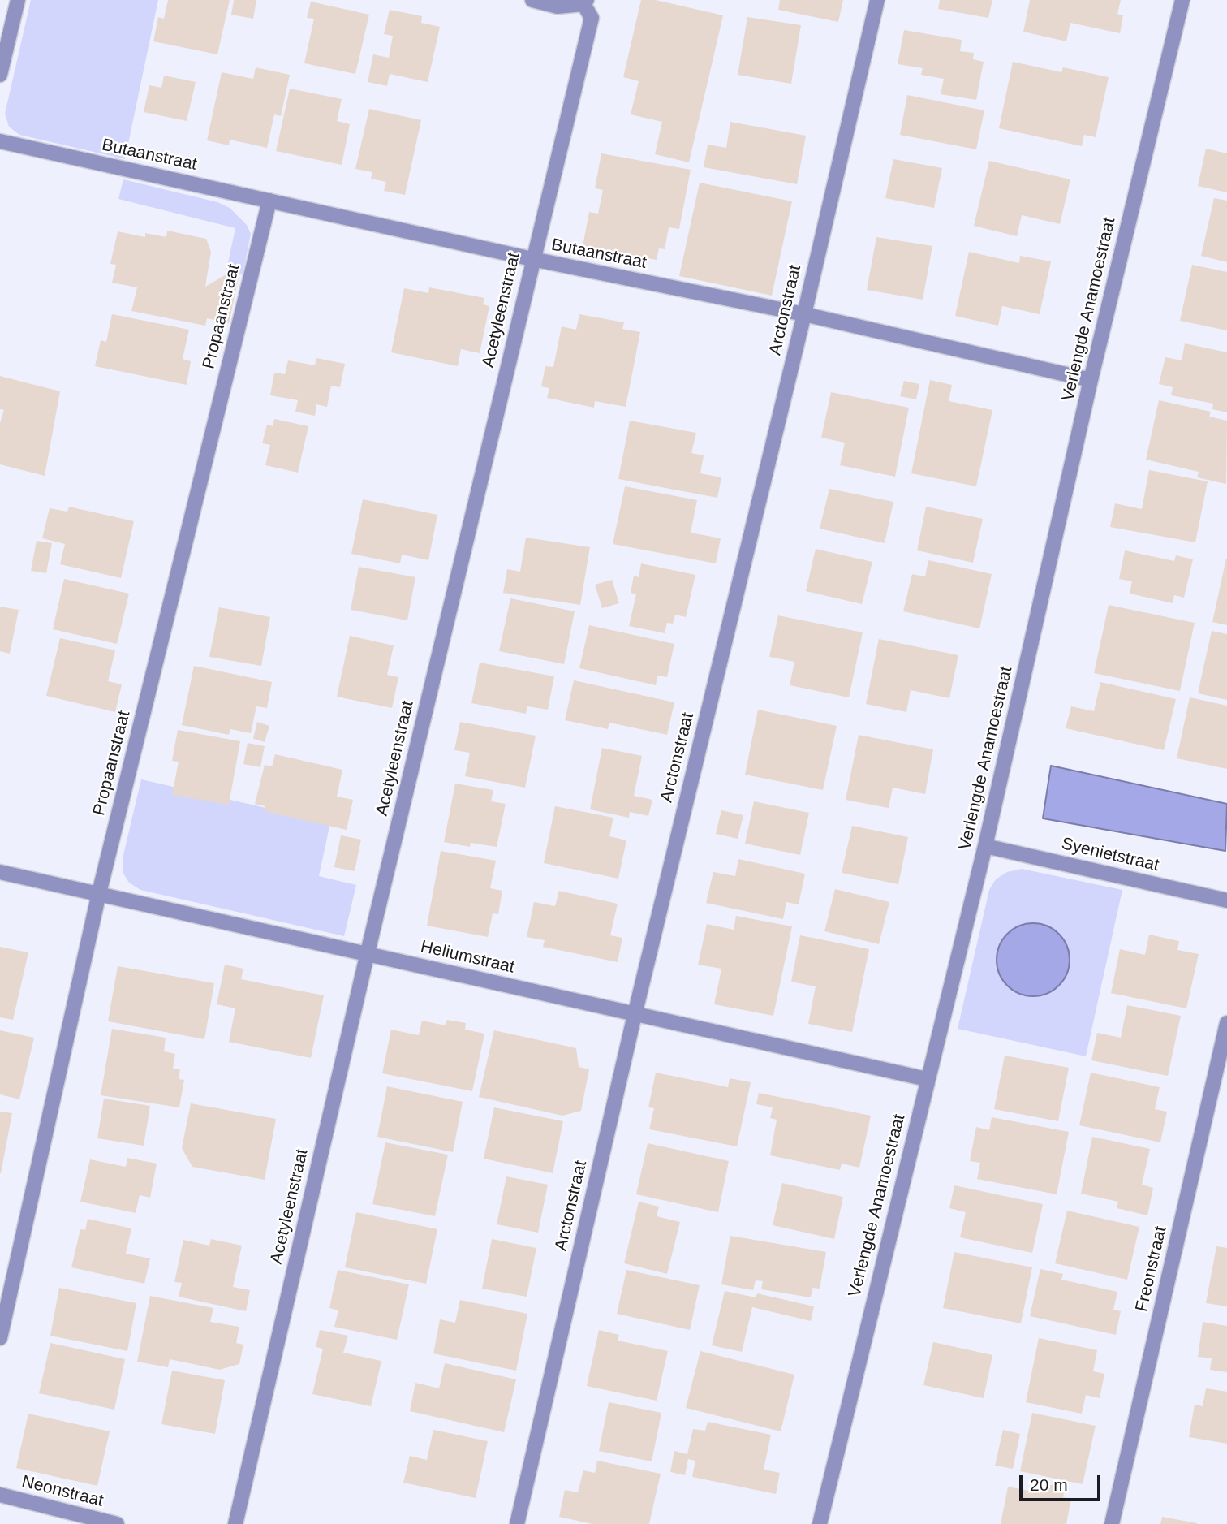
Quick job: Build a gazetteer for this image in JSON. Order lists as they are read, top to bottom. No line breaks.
{"streets":{"street":["Butaanstraat","Verlengde Anamoestraat","Acetyleenstraat","Arctonstraat","Propaanstraat","Syenietstraat","Heliumstraat","Freonstraat","Neonstraat"]},"crossings":[["Butaanstraat","Verlengde Anamoestraat"],["Butaanstraat","Acetyleenstraat"],["Butaanstraat","Arctonstraat"],["Butaanstraat","Propaanstraat"],["Verlengde Anamoestraat","Syenietstraat"],["Verlengde Anamoestraat","Heliumstraat"],["Acetyleenstraat","Heliumstraat"],["Arctonstraat","Heliumstraat"],["Propaanstraat","Heliumstraat"]],"scale_bar":"20 m"}
